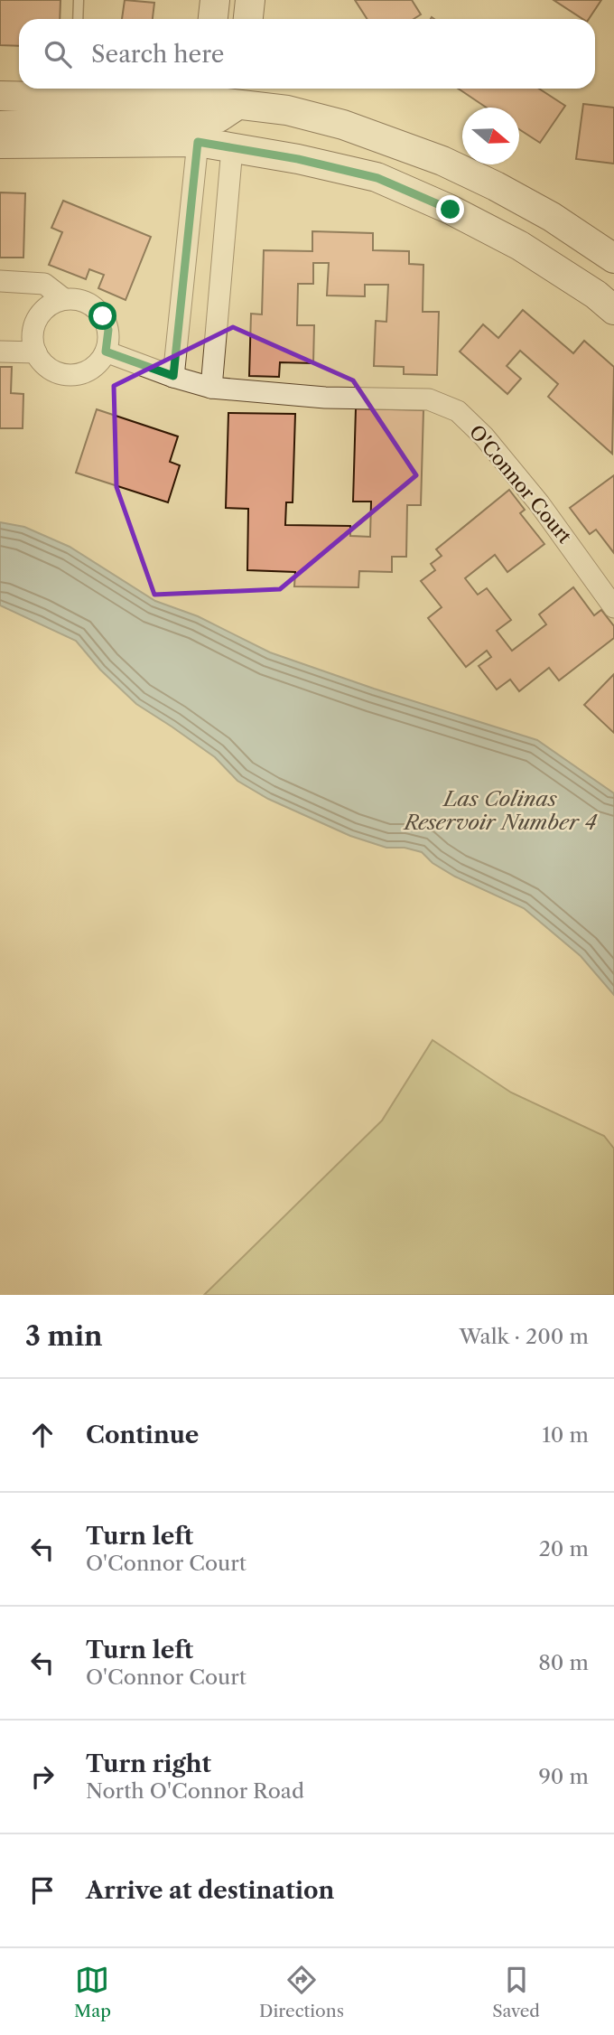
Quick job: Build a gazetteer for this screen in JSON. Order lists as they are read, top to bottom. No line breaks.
{"streets":{"street":["O'Connor Court"]},"water":["Las Colinas Reservoir Number 4"],"north":"right","page":{"search":"Search here","heading":["3 min","Walk · 200 m"],"list":[["Continue","10 m"],["Turn left","O'Connor Court","20 m"],["Turn left","O'Connor Court","80 m"],["Turn right","North O'Connor Road","90 m"],"Arrive at destination"],"nav":["Map","Directions","Saved"]}}
